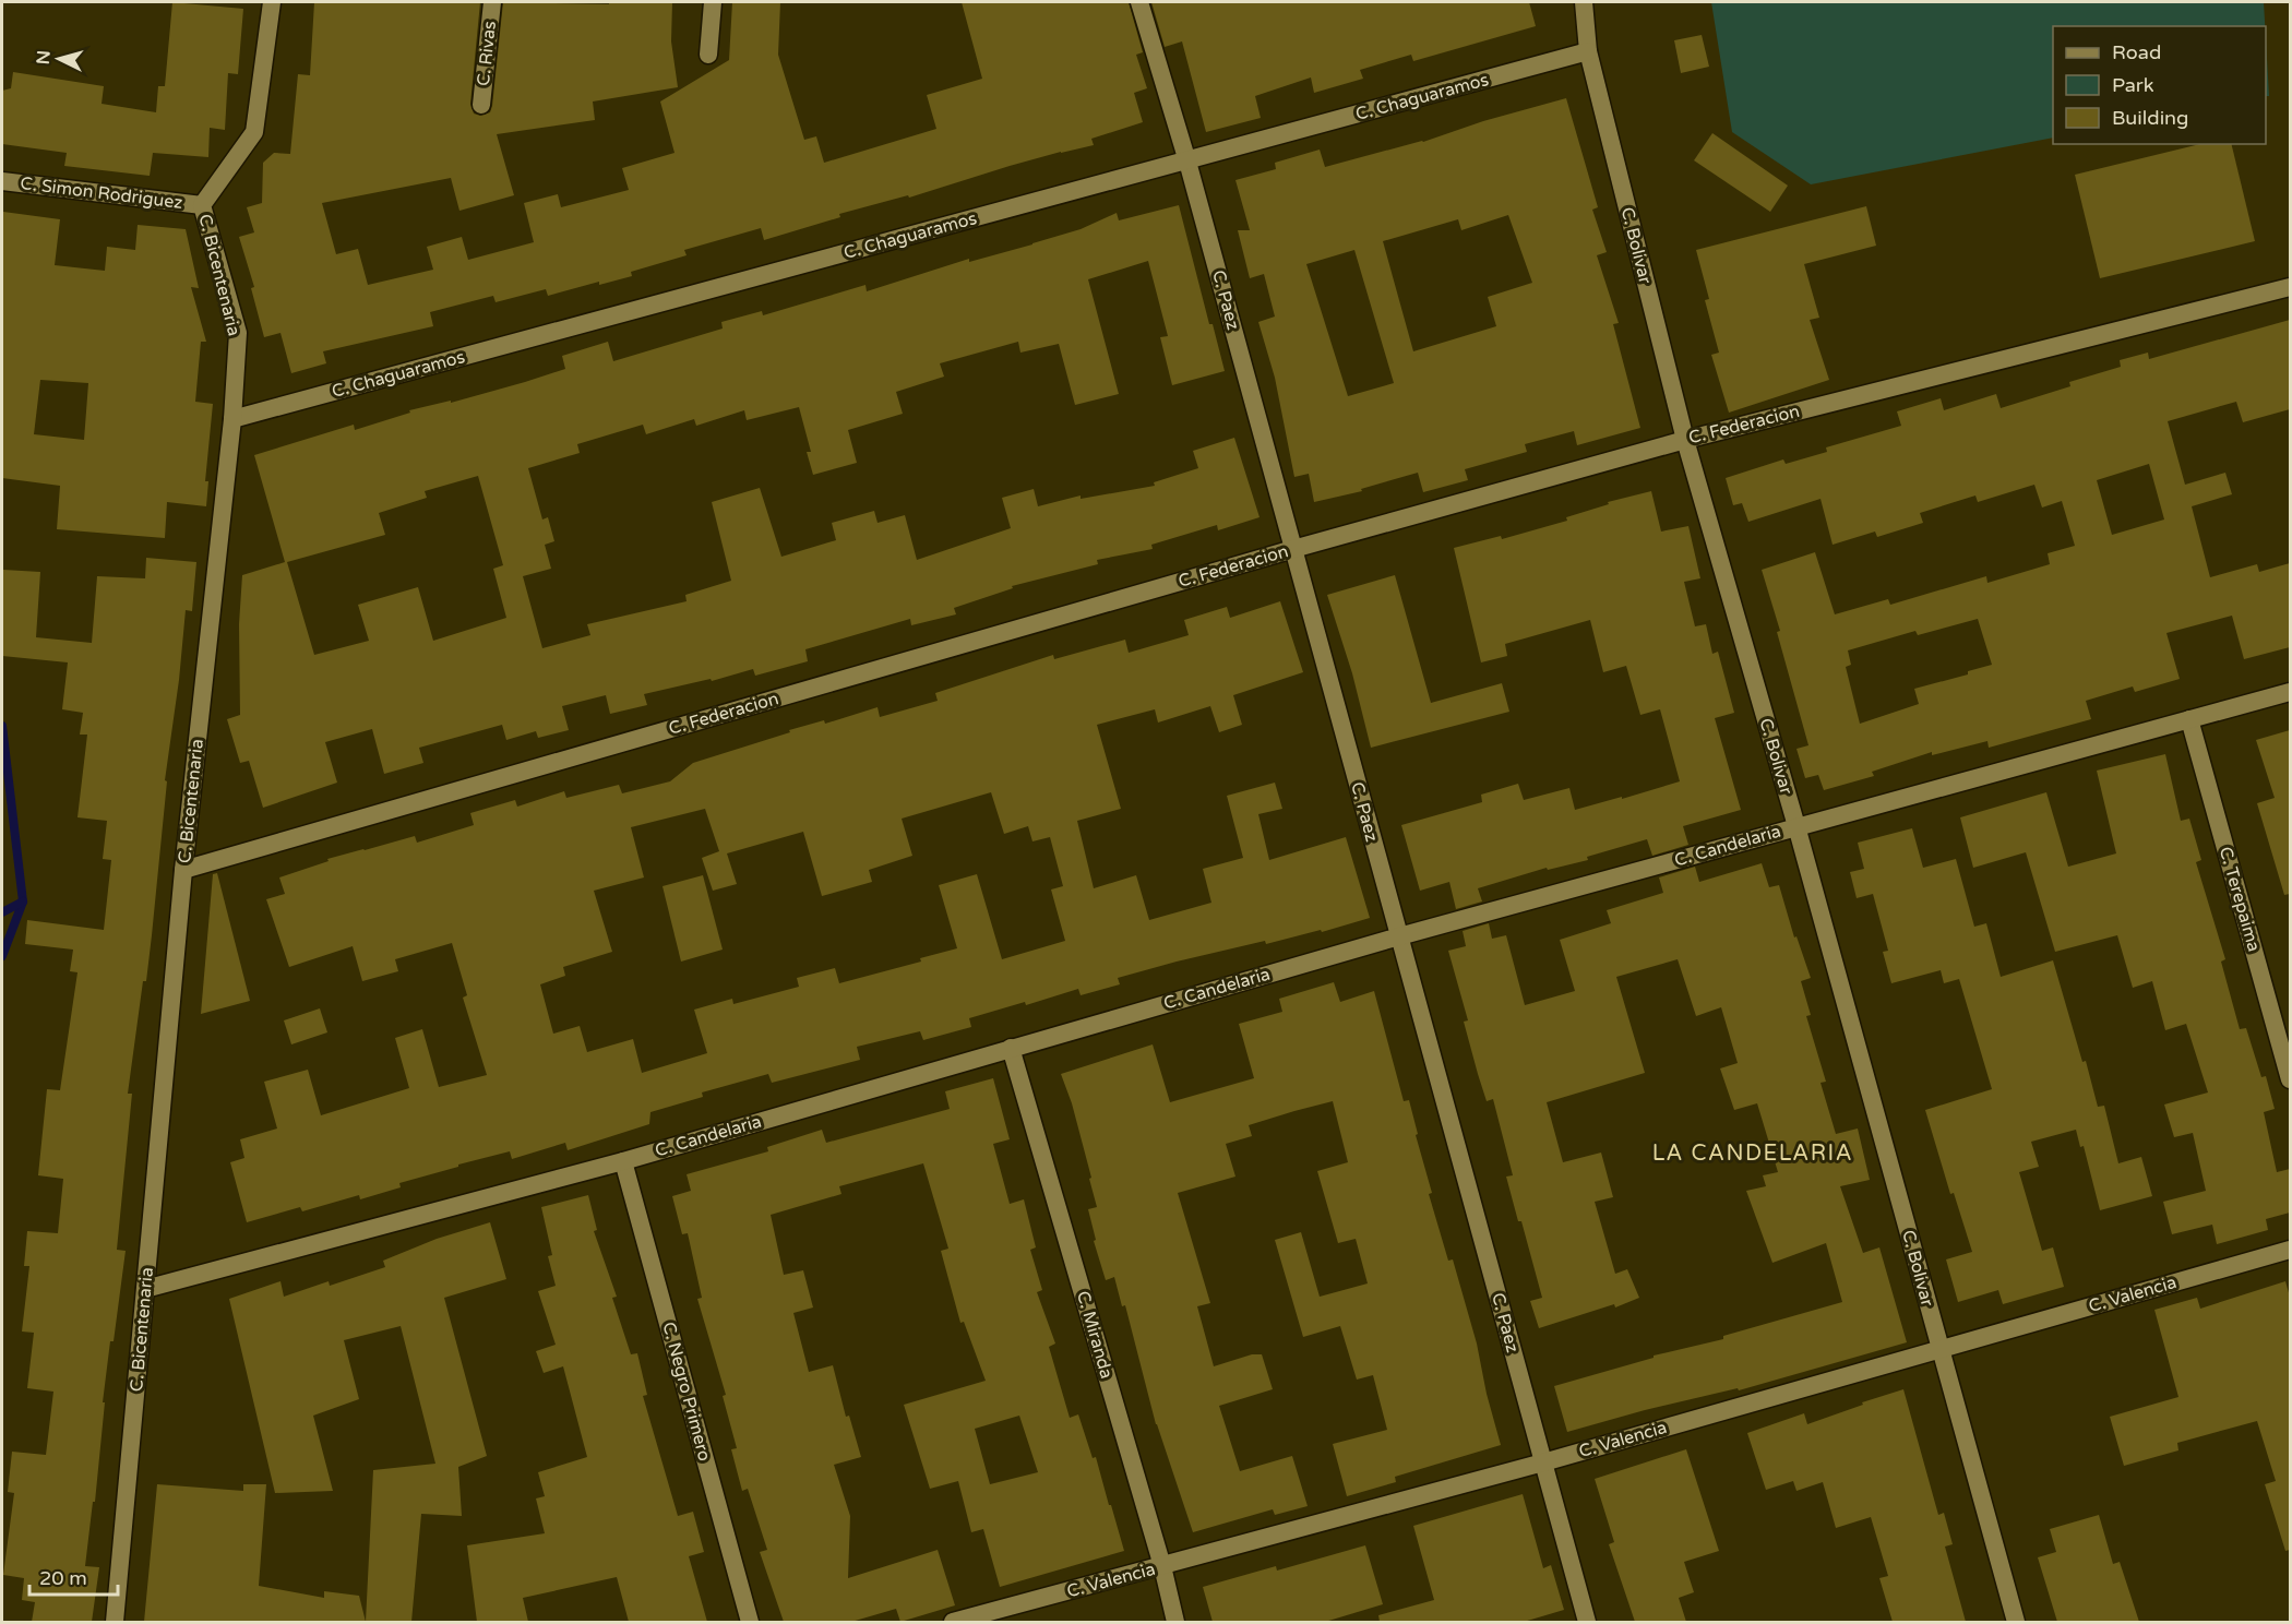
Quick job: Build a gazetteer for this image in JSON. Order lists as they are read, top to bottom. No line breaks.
{"streets":{"street":["C. Rivas","C. Chaguaramos","C. Simon Rodriguez","C. Bolivar","C. Bicentenaria","C. Paez","C. Federacion","C. Candelaria","C. Terepaima","C. Valencia","C. Miranda","C. Negro Primero"]},"crossings":[["C. Chaguaramos","C. Bolivar"],["C. Chaguaramos","C. Bicentenaria"],["C. Chaguaramos","C. Paez"],["C. Simon Rodriguez","C. Bicentenaria"],["C. Bolivar","C. Federacion"],["C. Bolivar","C. Candelaria"],["C. Bolivar","C. Valencia"],["C. Bicentenaria","C. Federacion"],["C. Bicentenaria","C. Candelaria"],["C. Paez","C. Federacion"],["C. Paez","C. Candelaria"],["C. Paez","C. Valencia"],["C. Candelaria","C. Terepaima"],["C. Candelaria","C. Miranda"],["C. Candelaria","C. Negro Primero"],["C. Valencia","C. Miranda"]],"districts":["LA CANDELARIA"],"legend":["Road","Park","Building"],"scale_bar":"20 m","north":"left"}
